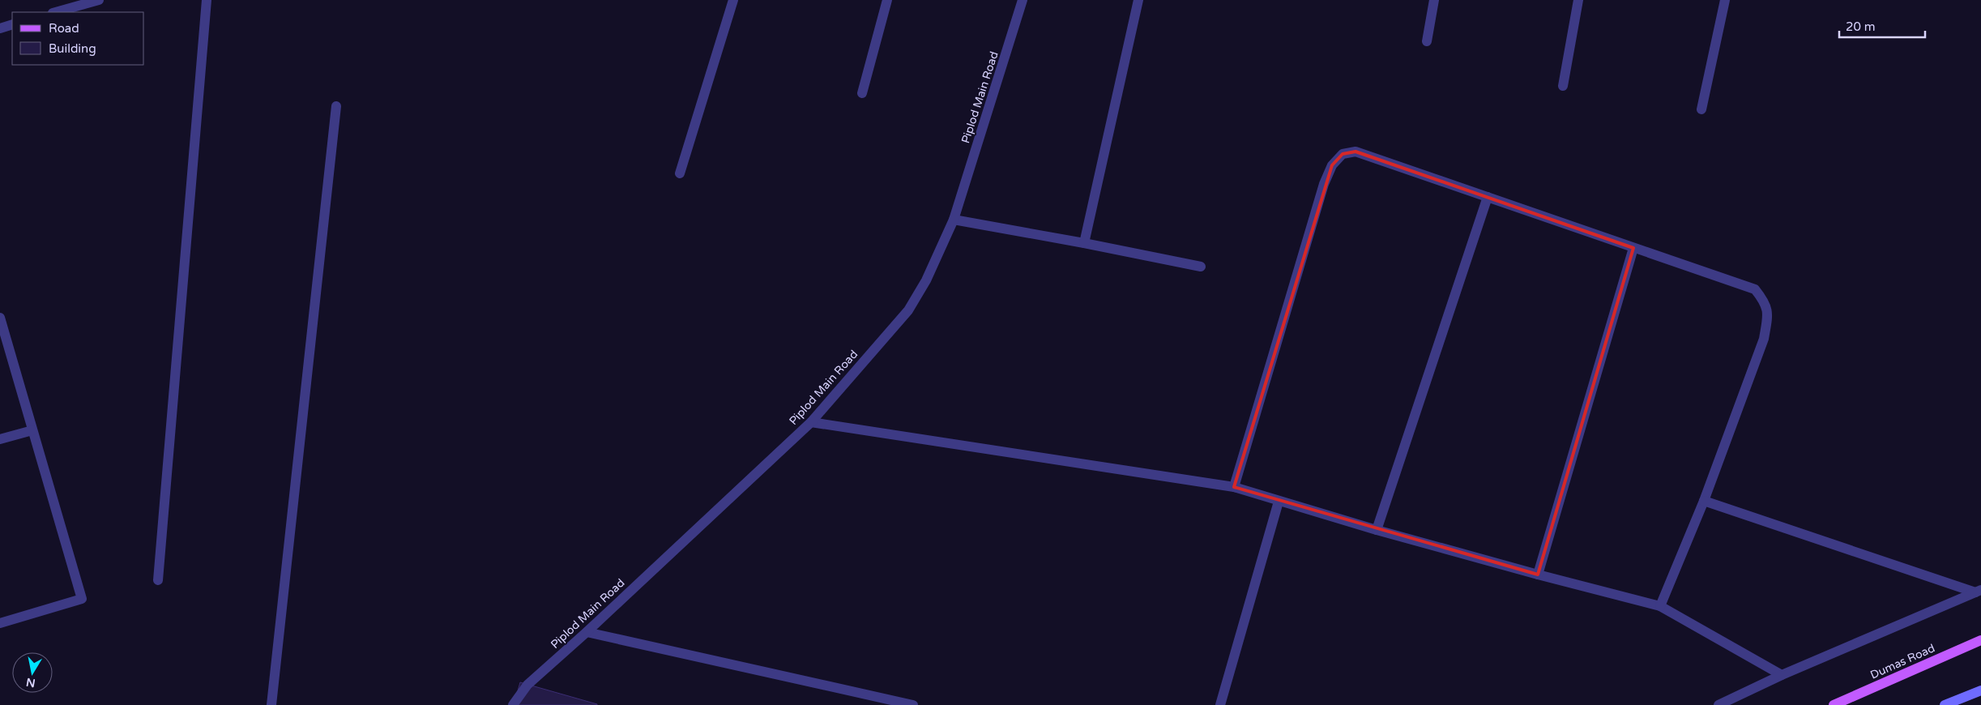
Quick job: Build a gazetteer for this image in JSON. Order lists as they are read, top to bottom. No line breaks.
{"streets":{"main road":["Dumas Road"],"street":["Piplod Main Road"]},"legend":["Road","Building"],"scale_bar":"20 m","north":"bottom"}
